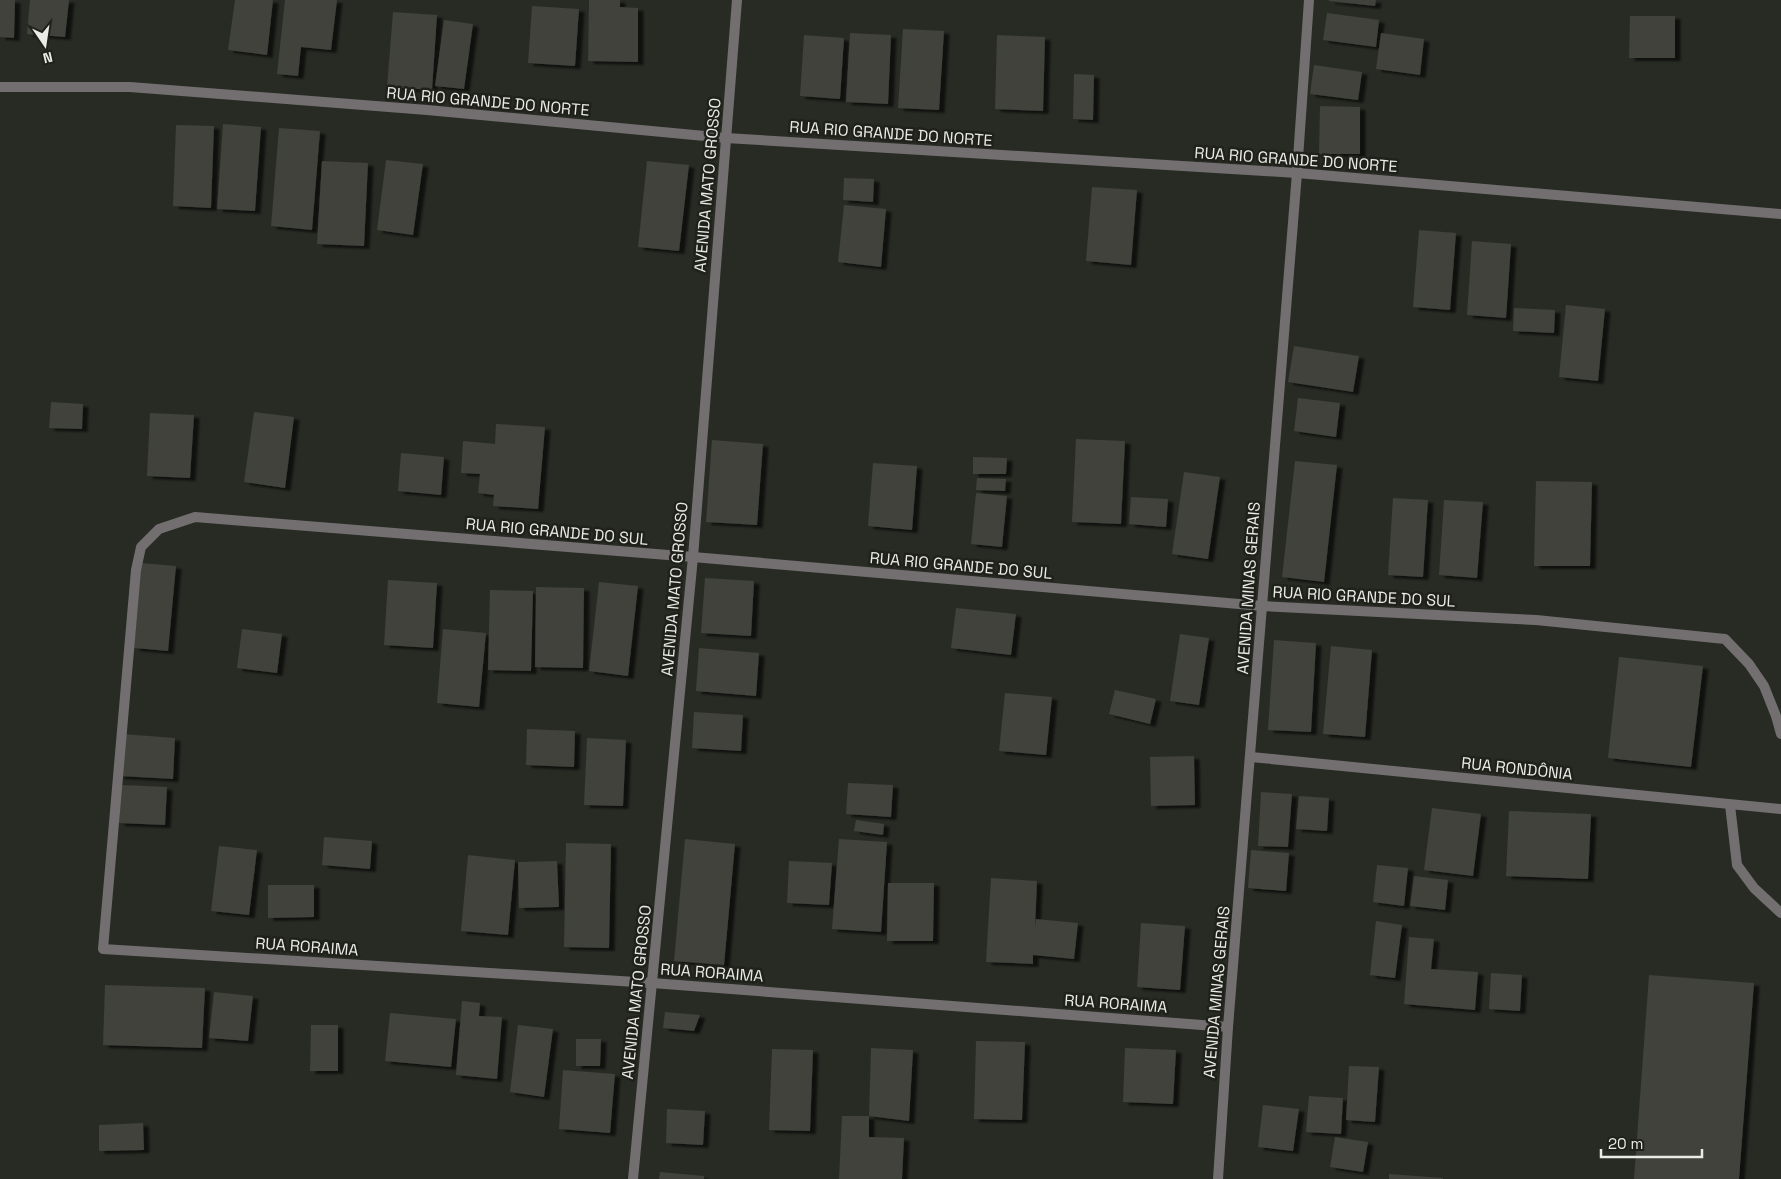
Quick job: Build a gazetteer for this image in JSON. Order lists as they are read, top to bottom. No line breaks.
{"streets":{"street":["RUA RIO GRANDE DO NORTE","AVENIDA MATO GROSSO","RUA RIO GRANDE DO SUL","AVENIDA MINAS GERAIS","RUA RONDÔNIA","RUA RORAIMA"]},"crossings":[["RUA RIO GRANDE DO NORTE","AVENIDA MATO GROSSO"],["RUA RIO GRANDE DO NORTE","AVENIDA MINAS GERAIS"],["AVENIDA MATO GROSSO","RUA RIO GRANDE DO SUL"],["AVENIDA MATO GROSSO","RUA RORAIMA"],["RUA RIO GRANDE DO SUL","AVENIDA MINAS GERAIS"],["RUA RIO GRANDE DO SUL","RUA RORAIMA"],["AVENIDA MINAS GERAIS","RUA RONDÔNIA"],["AVENIDA MINAS GERAIS","RUA RORAIMA"]],"scale_bar":"20 m","north":"bottom"}
